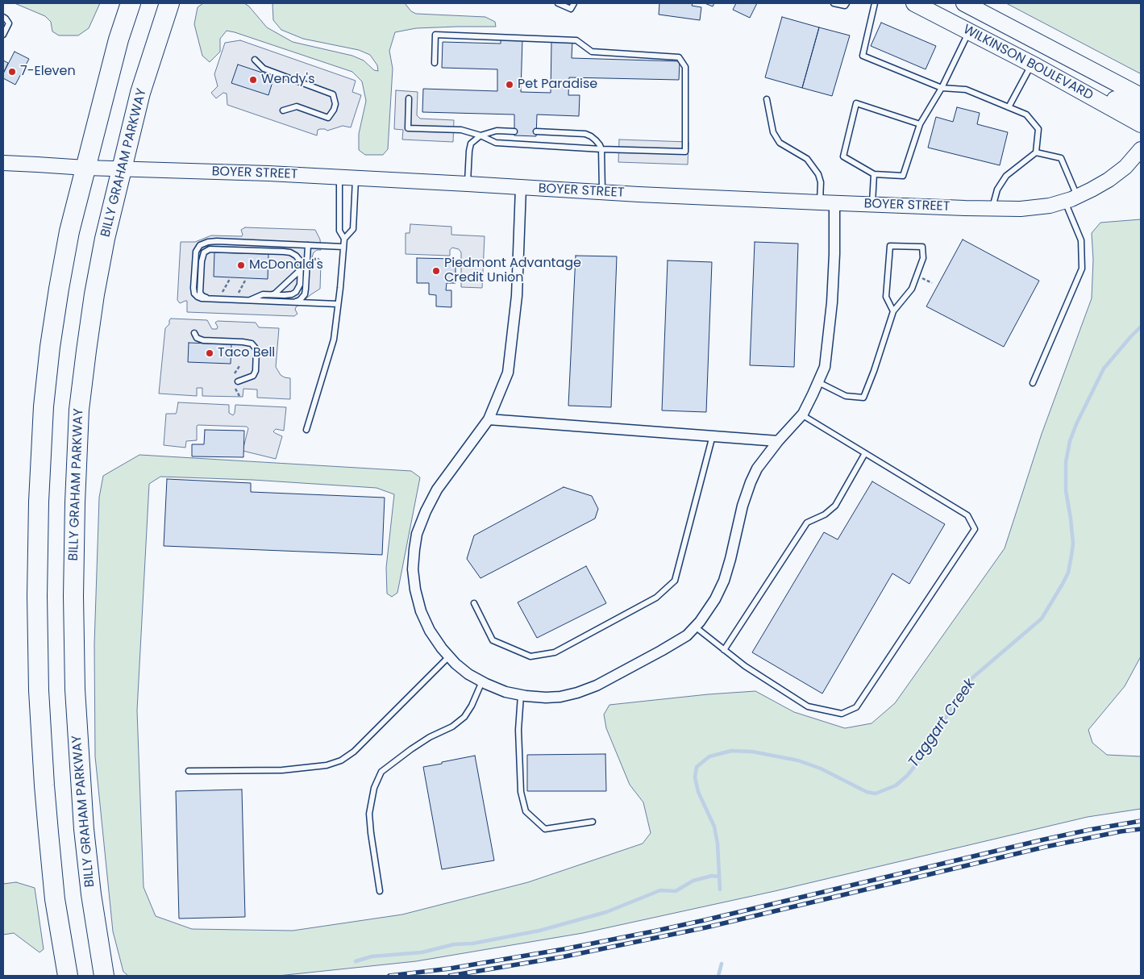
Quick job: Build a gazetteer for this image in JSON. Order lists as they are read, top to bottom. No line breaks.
{"streets":{"highway":["BILLY GRAHAM PARKWAY"],"main road":["WILKINSON BOULEVARD","BOYER STREET"]},"crossings":[["BILLY GRAHAM PARKWAY","BOYER STREET"]],"water":["Taggart Creek"],"places":["7-Eleven","Wendy's","Pet Paradise","McDonald's","Piedmont Advantage Credit Union","Taco Bell"]}
